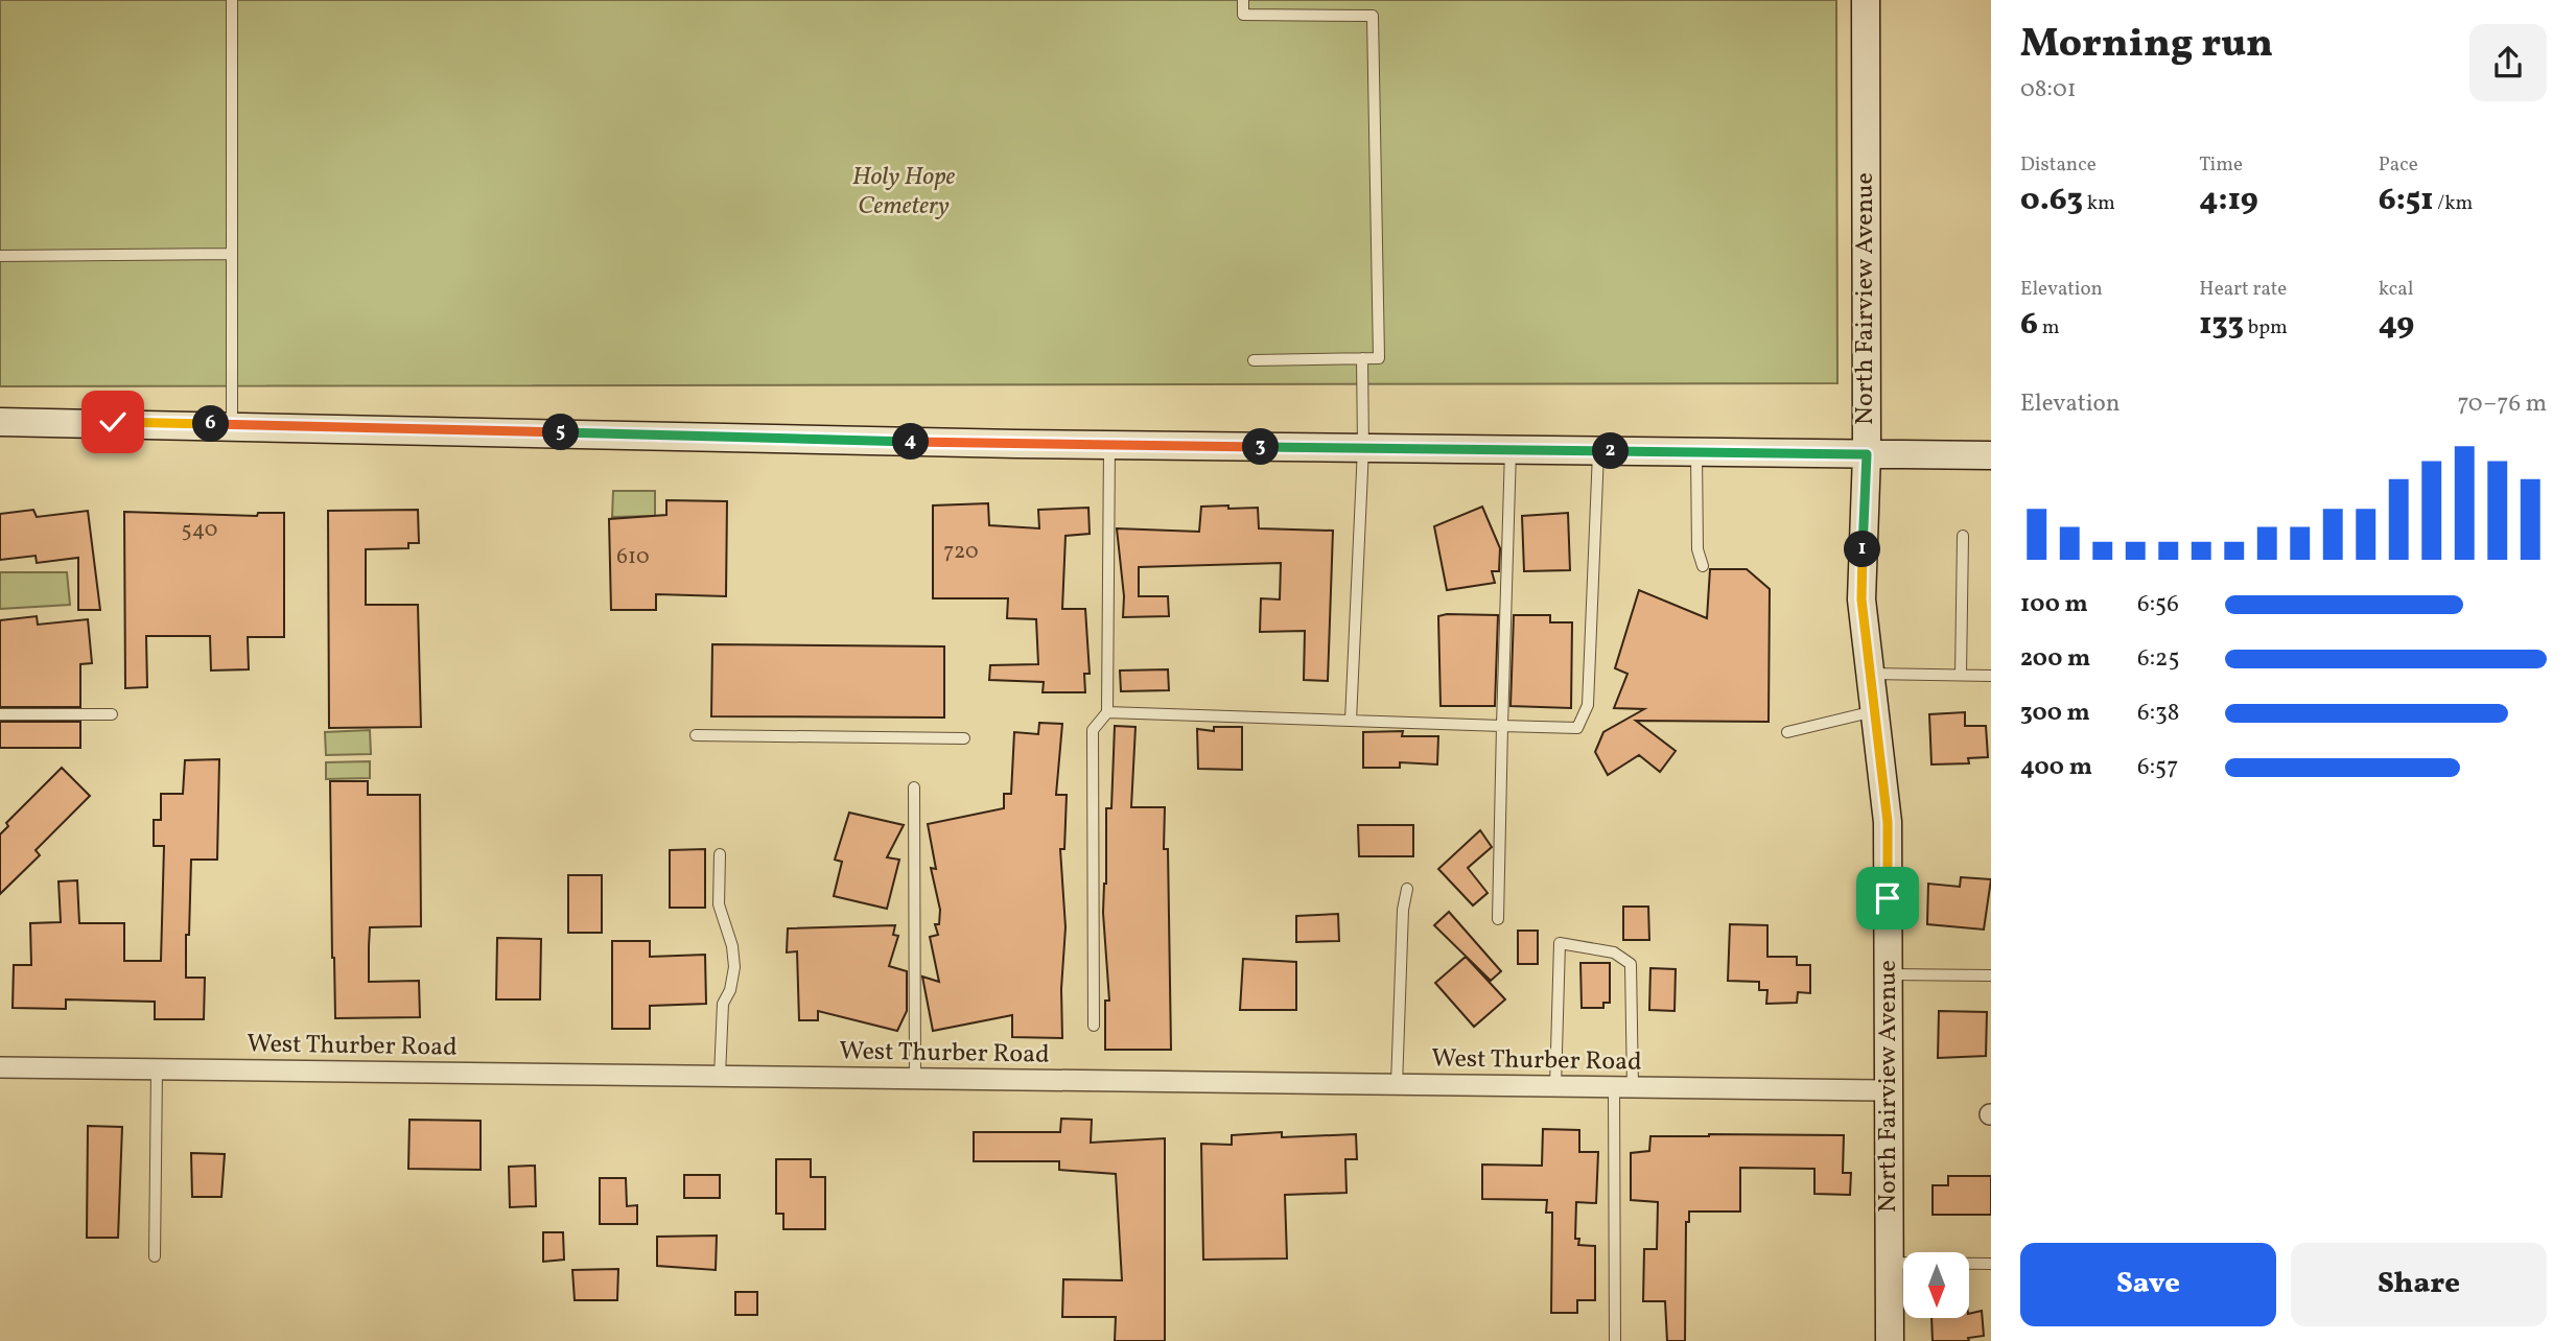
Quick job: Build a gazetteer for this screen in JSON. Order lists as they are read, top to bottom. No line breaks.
{"streets":{"main road":["North Fairview Avenue"],"street":["West Thurber Road"]},"crossings":[["North Fairview Avenue","West Thurber Road"]],"parks":["Holy Hope Cemetery"],"house_numbers":["540","720","610"],"north":"bottom","page":{"heading":["Morning run","08:01"],"stats":[["Distance","0.63 km"],["Time","4:19"],["Pace","6:51 /km"],["Elevation","6 m"],["Heart rate","133 bpm"],["kcal","49"]],"chart":["Elevation","70–76 m"],"pins":["6","5","4","3","2","1"],"list":[{"name":"100 m","note":"6:56"},{"name":"200 m","note":"6:25"},{"name":"300 m","note":"6:38"},{"name":"400 m","note":"6:57"}],"buttons":["Save","Share"]}}
